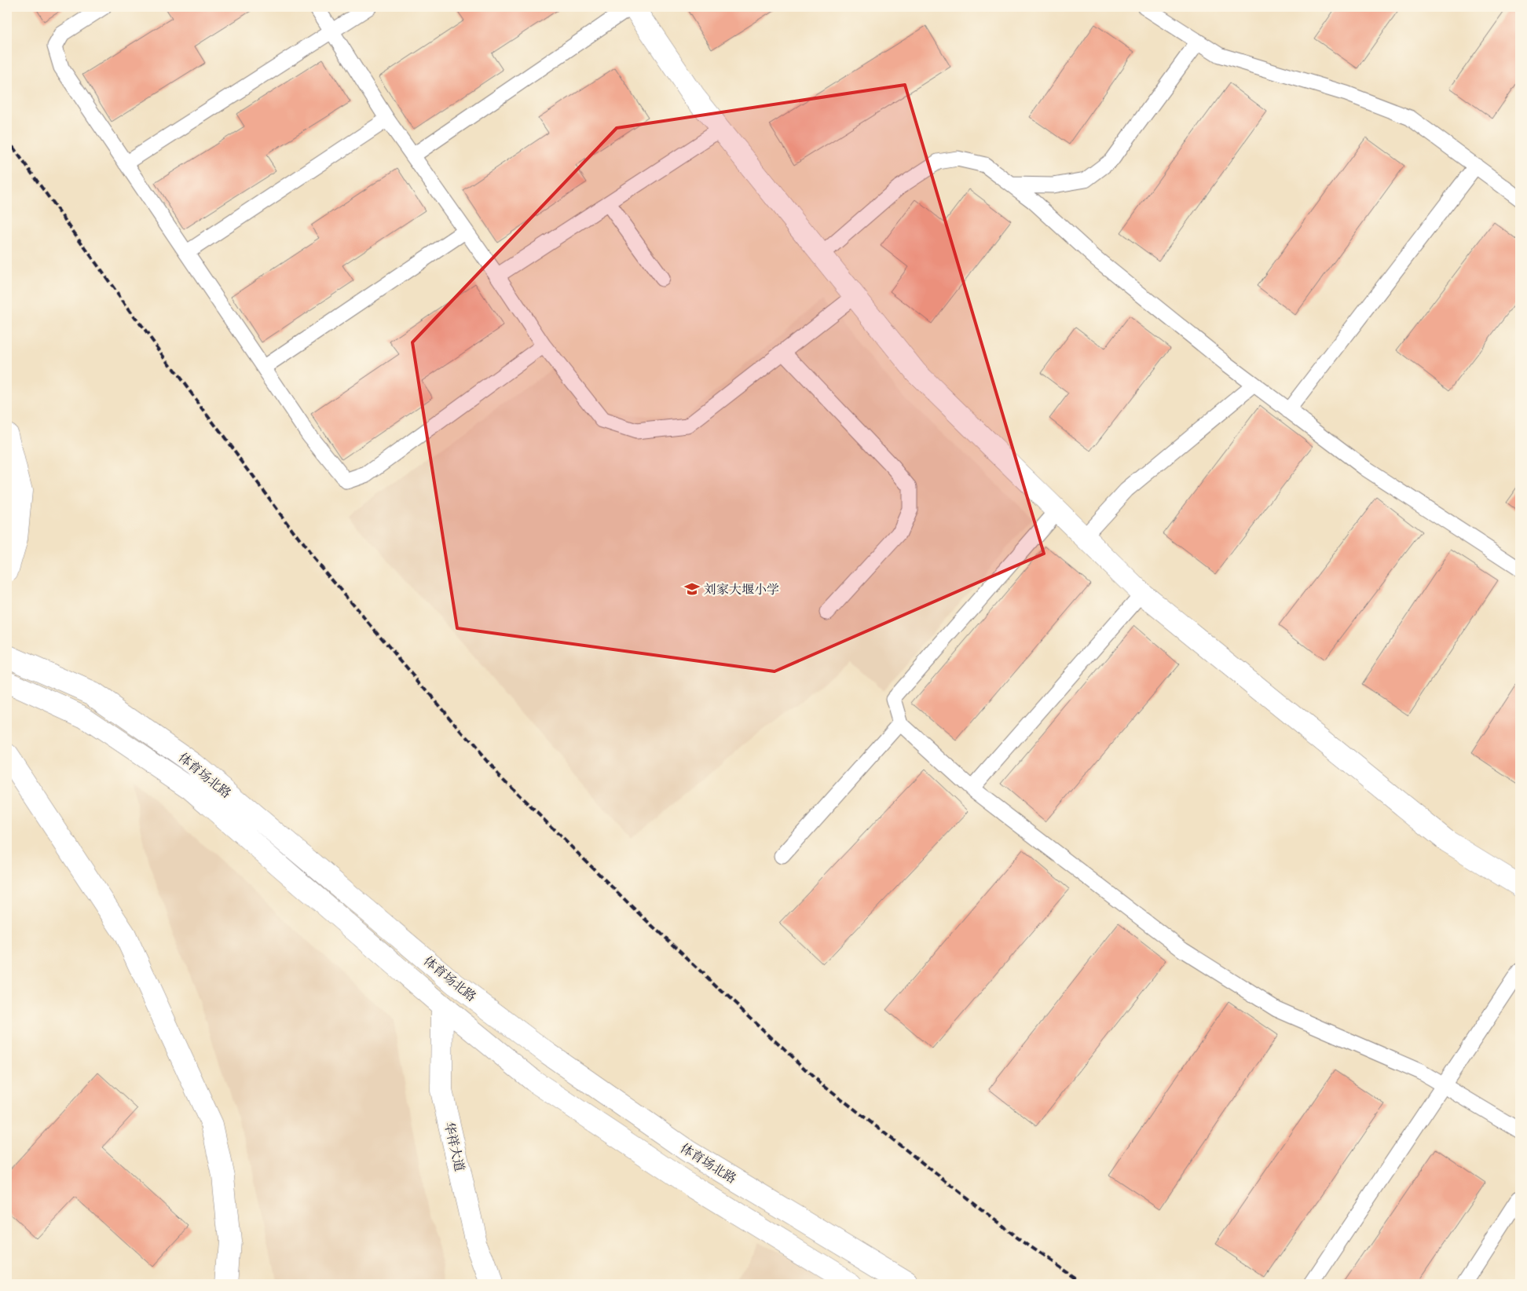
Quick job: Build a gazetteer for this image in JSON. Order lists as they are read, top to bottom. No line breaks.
{"streets":{"street":["体育场北路","华祥大道"]},"crossings":[["体育场北路","华祥大道"]],"places":{"school or university":["刘家大堰小学"]}}
